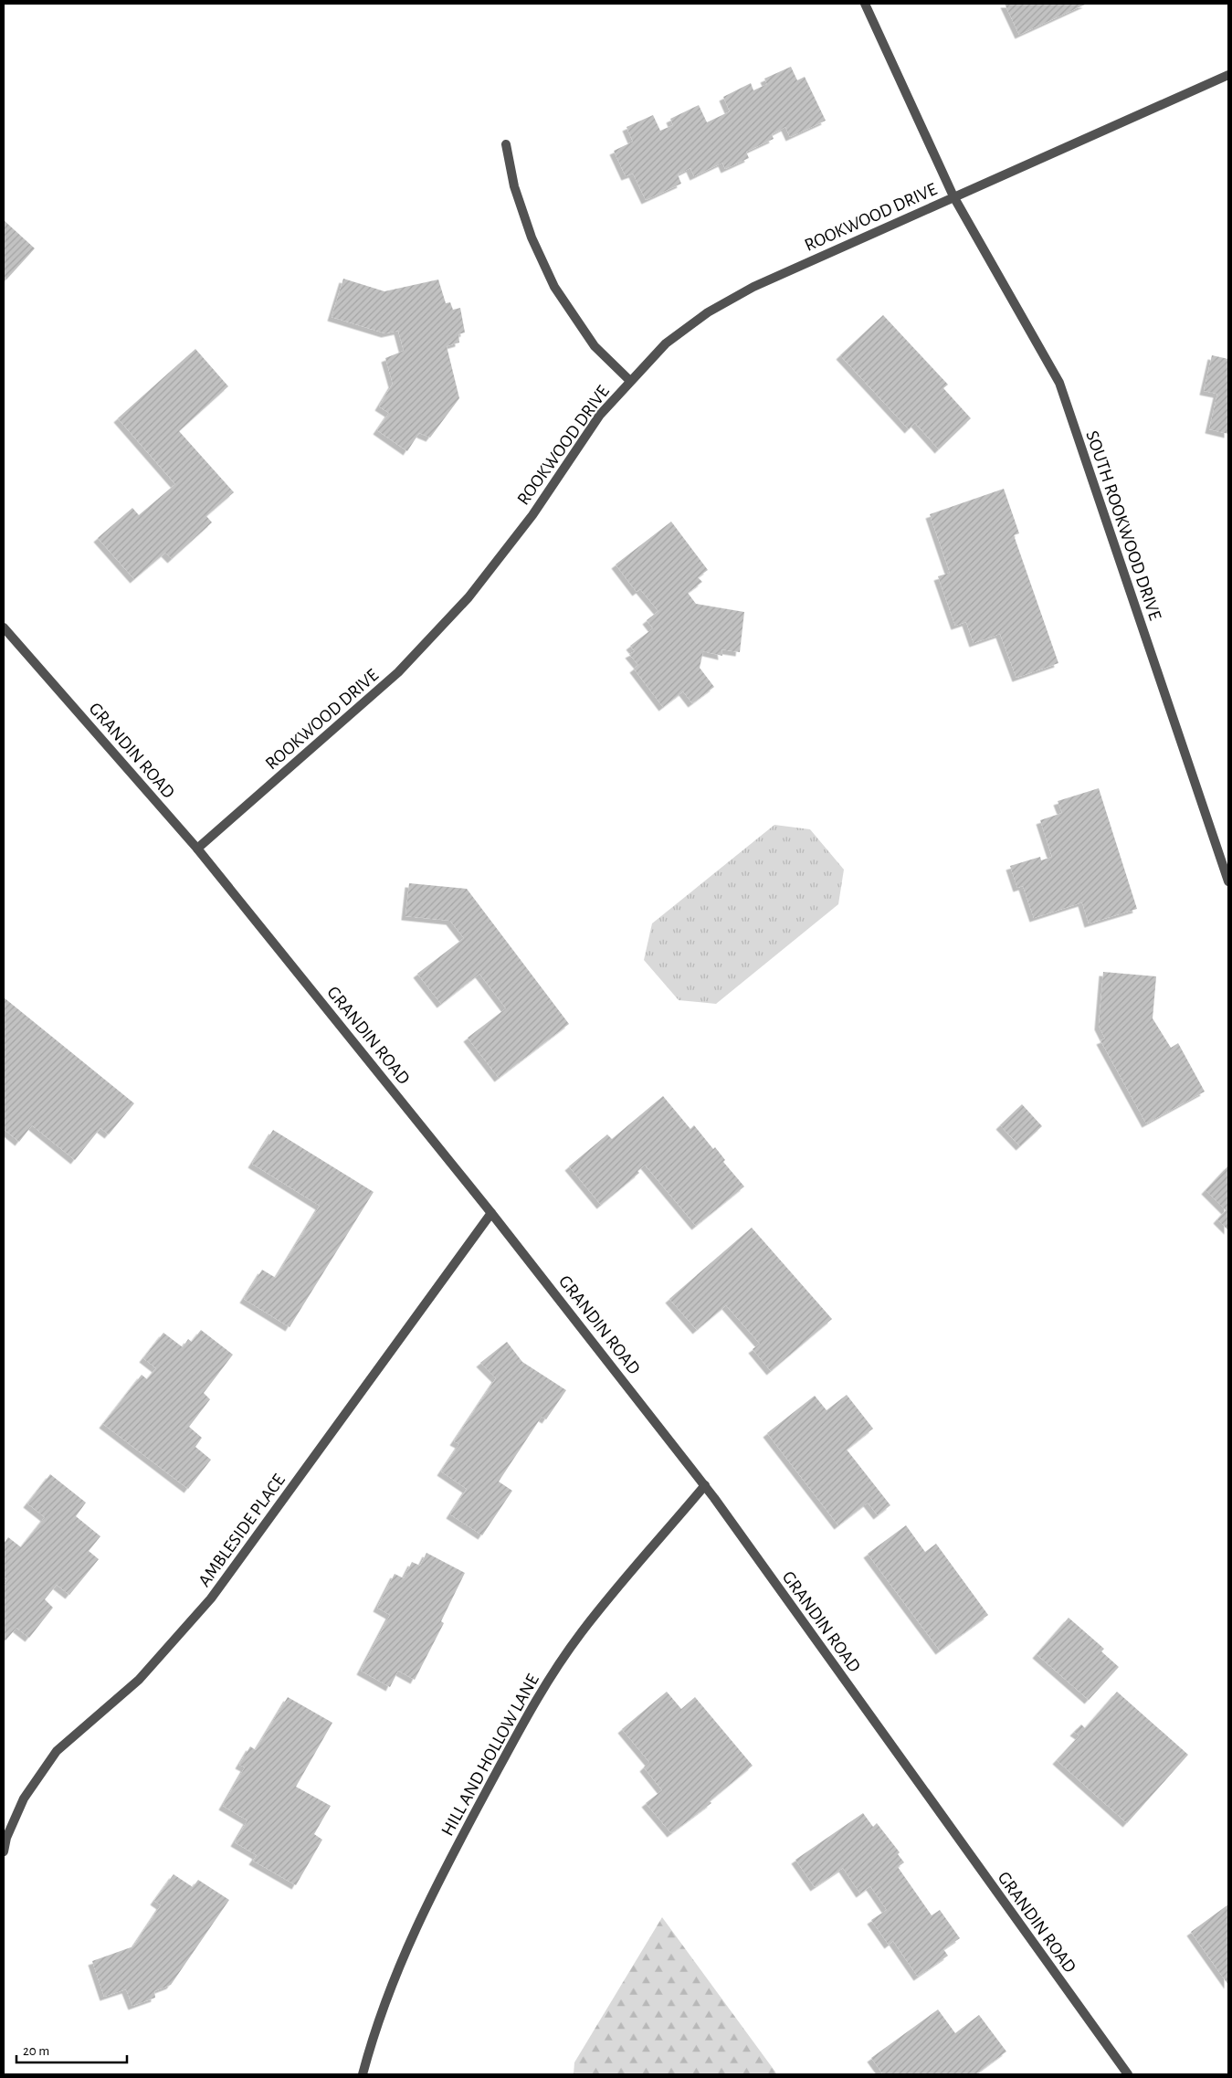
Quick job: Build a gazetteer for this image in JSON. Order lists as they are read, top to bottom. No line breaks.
{"streets":{"street":["ROOKWOOD DRIVE","SOUTH ROOKWOOD DRIVE","GRANDIN ROAD","AMBLESIDE PLACE","HILL AND HOLLOW LANE"]},"crossings":[["ROOKWOOD DRIVE","SOUTH ROOKWOOD DRIVE"],["ROOKWOOD DRIVE","GRANDIN ROAD"],["GRANDIN ROAD","AMBLESIDE PLACE"],["GRANDIN ROAD","HILL AND HOLLOW LANE"]],"scale_bar":"20 m"}
